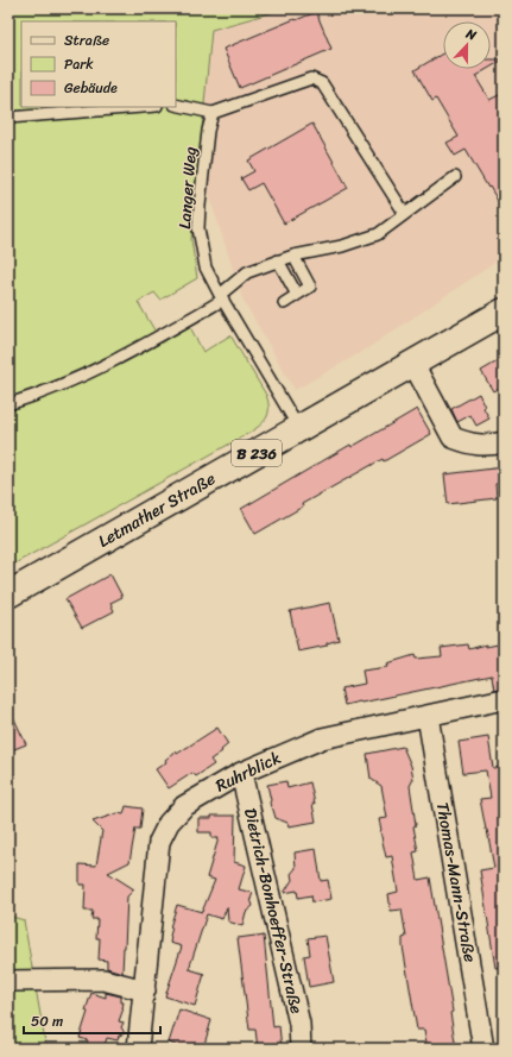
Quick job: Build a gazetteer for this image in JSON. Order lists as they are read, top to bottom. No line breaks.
{"streets":{"main road":["B 236","Letmather Straße"],"street":["Ruhrblick","Thomas-Mann-Straße","Dietrich-Bonhoeffer-Straße"],"lane":["Langer Weg"]},"crossings":[["Langer Weg","Letmather Straße"],["Ruhrblick","Thomas-Mann-Straße"],["Ruhrblick","Dietrich-Bonhoeffer-Straße"]],"legend":["Straße","Park","Gebäude"],"scale_bar":"50 m","north":"top"}
